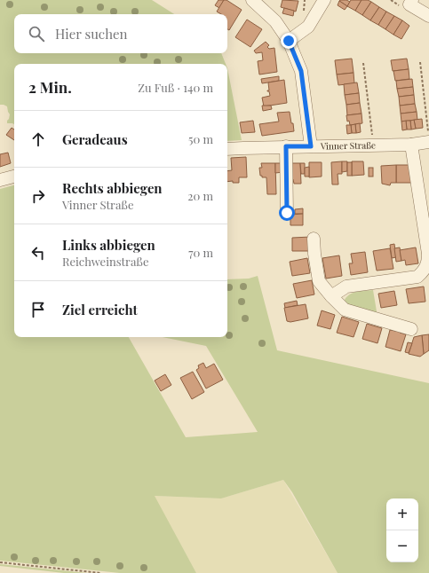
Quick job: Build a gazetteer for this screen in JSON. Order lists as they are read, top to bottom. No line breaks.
{"streets":{"street":["Vinner Straße"]},"page":{"search":"Hier suchen","heading":["2 Min.","Zu Fuß · 140 m"],"list":[["Geradeaus","50 m"],["Rechts abbiegen","Vinner Straße","20 m"],["Links abbiegen","Reichweinstraße","70 m"],"Ziel erreicht"],"map_buttons":["+","−"]}}
